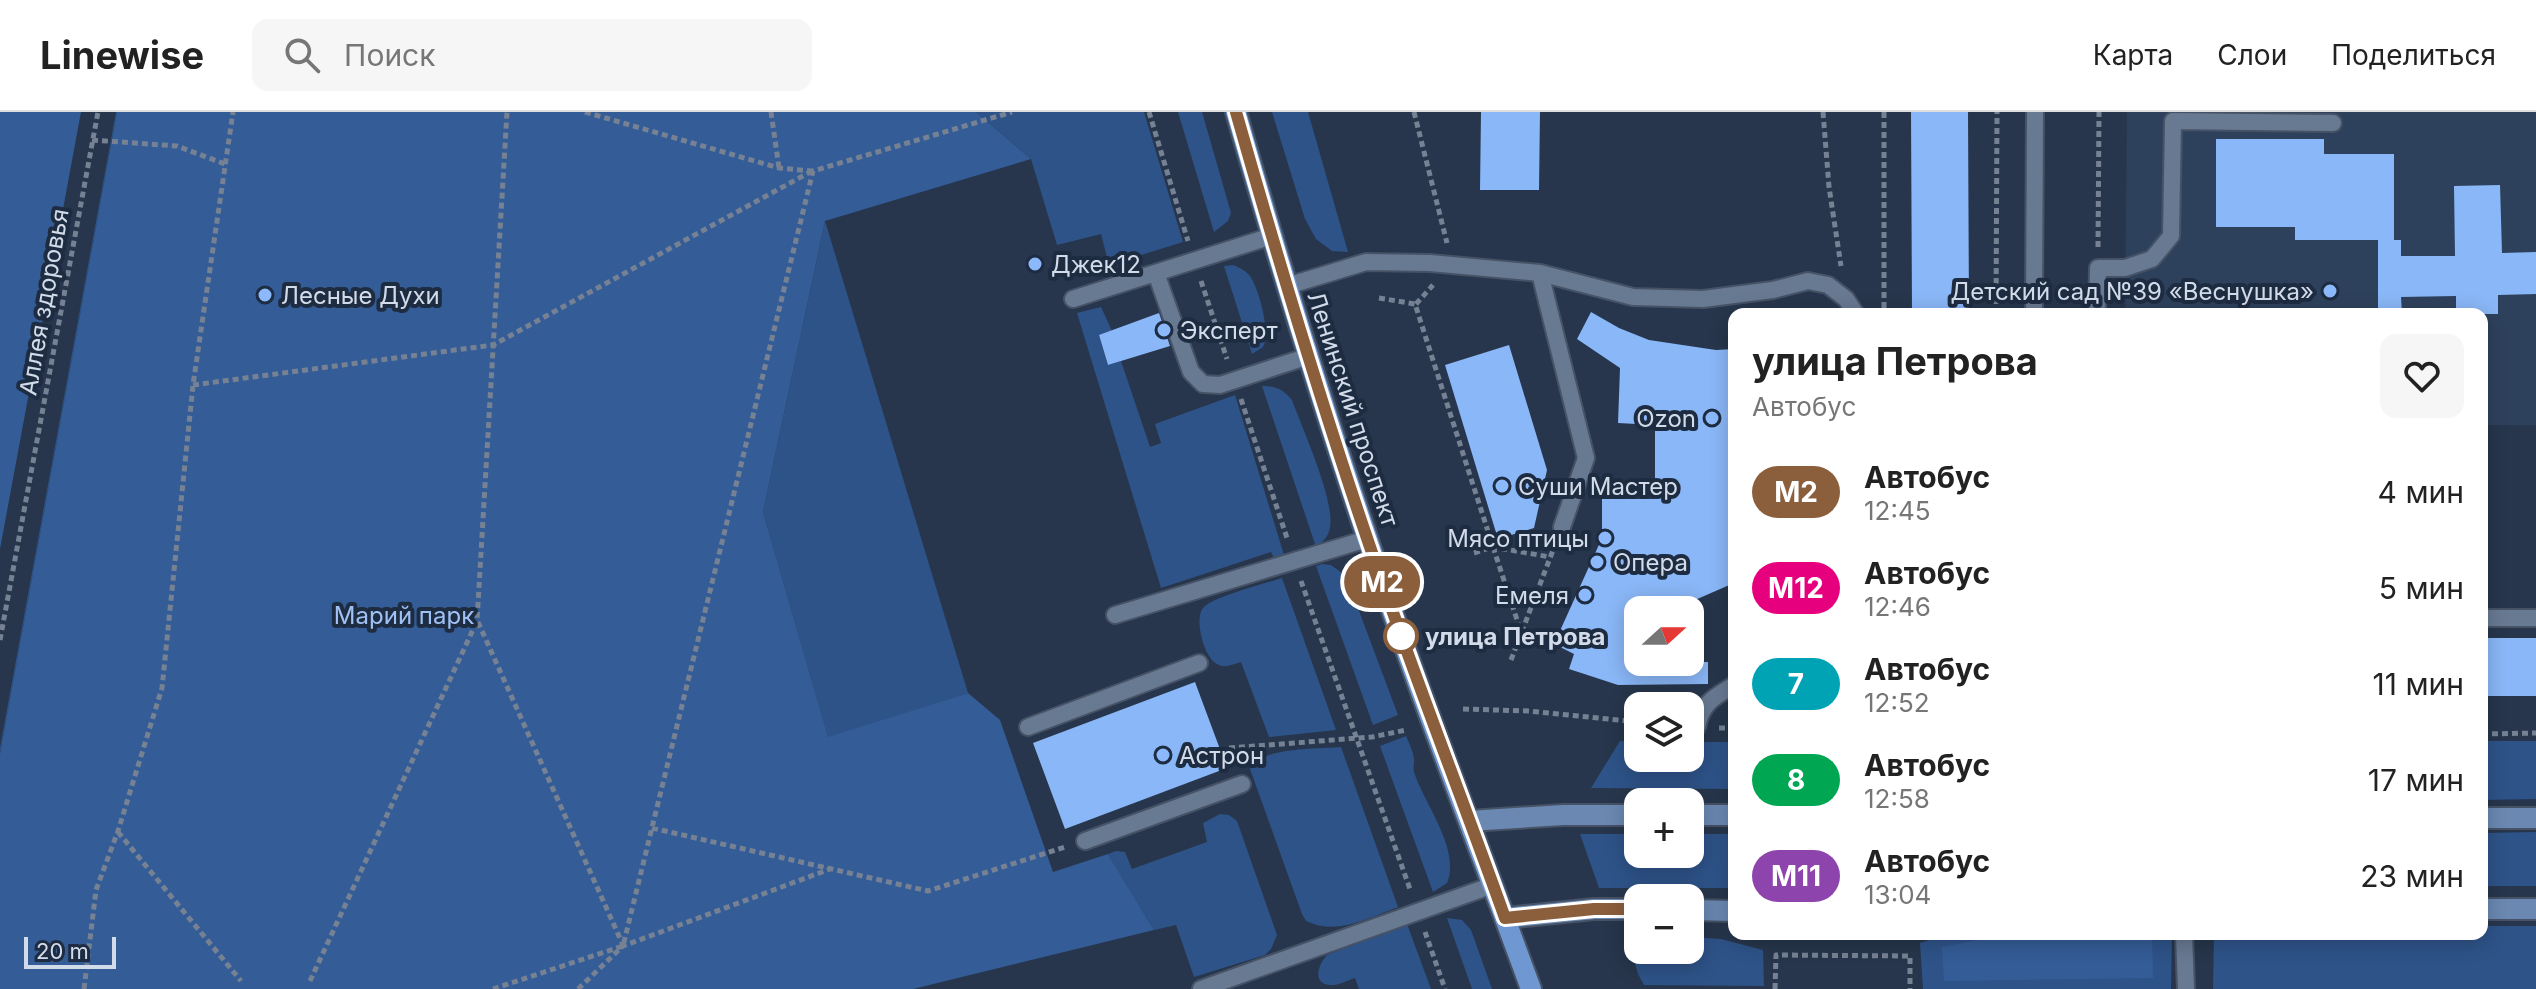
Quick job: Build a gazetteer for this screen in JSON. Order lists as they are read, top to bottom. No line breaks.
{"streets":{"main road":["Ленинский проспект"],"path":["Аллея здоровья"]},"parks":["Марий парк"],"places":["Джек12","Детский сад №39 «Веснушка»","Лесные Духи","Эксперт","Ozon","Суши Мастер","Мясо птицы","Опера","Емеля","улица Петрова","Астрон"],"lines":["bus line М2"],"scale_bar":"20 m","north":"right","page":{"header":"Linewise","search":"Поиск","nav":["Карта","Слои","Поделиться"],"on_map":"М2","heading":["улица Петрова","Автобус"],"list":[{"mark":"М2","name":"Автобус","note":"12:45","value":"4 мин"},{"mark":"М12","name":"Автобус","note":"12:46","value":"5 мин"},{"mark":"7","name":"Автобус","note":"12:52","value":"11 мин"},{"mark":"8","name":"Автобус","note":"12:58","value":"17 мин"},{"mark":"М11","name":"Автобус","note":"13:04","value":"23 мин"}],"map_buttons":["+","−"],"scale":"20 m"}}
